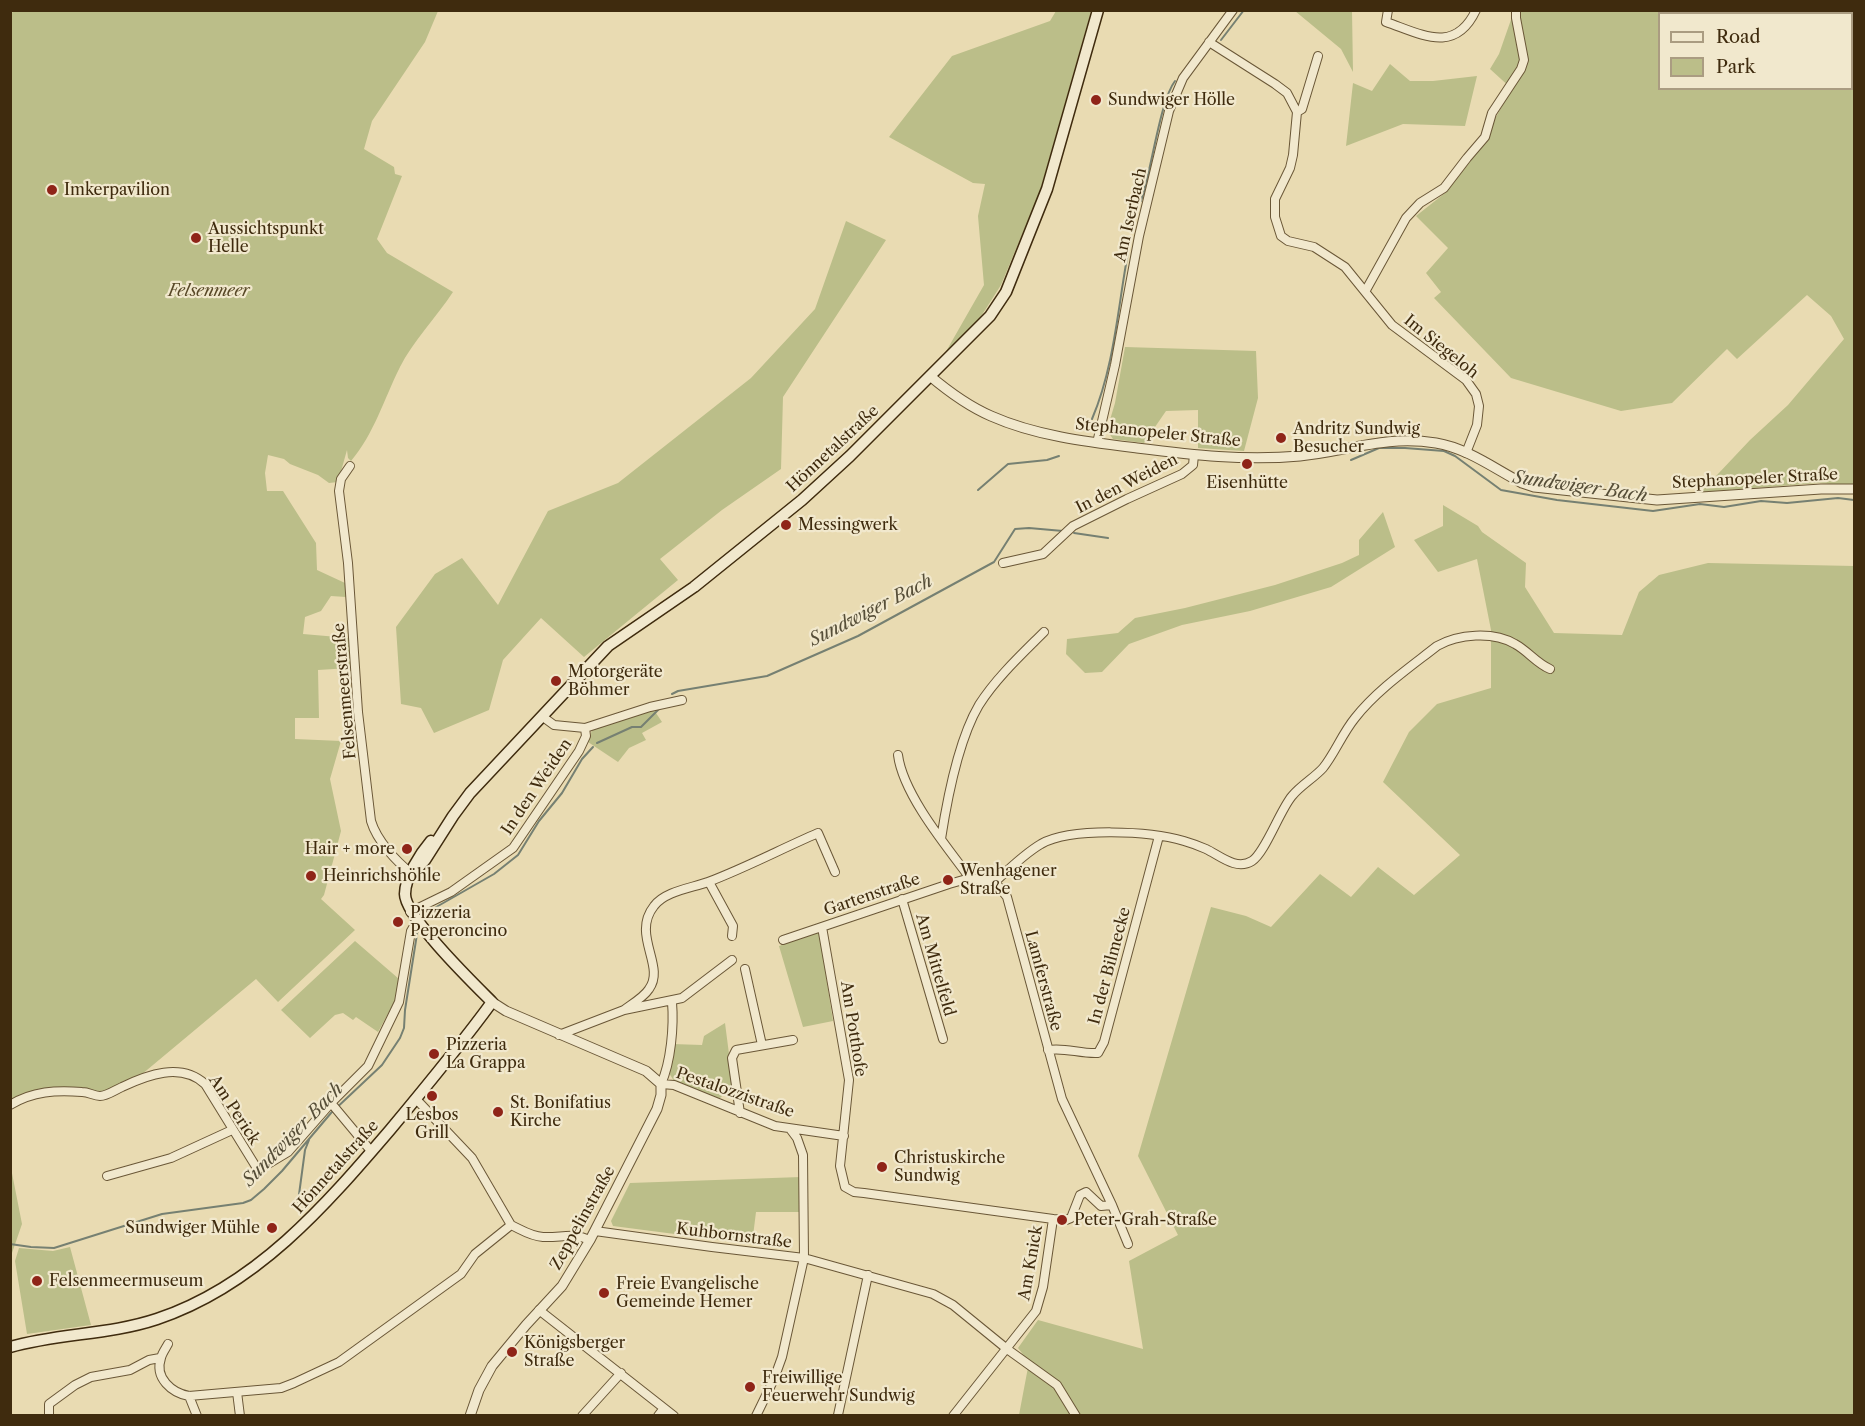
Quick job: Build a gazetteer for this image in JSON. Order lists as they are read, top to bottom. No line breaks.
{"streets":{"main road":["Hönnetalstraße"],"street":["Am Iserbach","Im Siegeloh","Stephanopeler Straße","In den Weiden","Felsenmeerstraße","Gartenstraße","Am Mittelfeld","In der Bilmecke","Lamferstraße","Am Potthofe","Pestalozzistraße","Am Perick","Zeppelinstraße","Kuhbornstraße","Am Knick"]},"crossings":[["Am Iserbach","Stephanopeler Straße"],["Im Siegeloh","Stephanopeler Straße"],["Stephanopeler Straße","Hönnetalstraße"],["Stephanopeler Straße","In den Weiden"],["Hönnetalstraße","In den Weiden"],["Hönnetalstraße","Felsenmeerstraße"],["Hönnetalstraße","Pestalozzistraße"],["Gartenstraße","Am Mittelfeld"],["Gartenstraße","Am Potthofe"],["Gartenstraße","Pestalozzistraße"],["In der Bilmecke","Lamferstraße"],["Lamferstraße","Am Knick"],["Am Potthofe","Pestalozzistraße"],["Pestalozzistraße","Zeppelinstraße"],["Zeppelinstraße","Kuhbornstraße"],["Kuhbornstraße","Am Knick"]],"water":["Sundwiger Bach"],"parks":["Felsenmeer"],"places":["Sundwiger Hölle","Imkerpavilion","Aussichtspunkt Helle","Andritz Sundwig Besucher","Eisenhütte","Messingwerk","Motorgeräte Böhmer","Hair + more","Heinrichshöhle","Wenhagener Straße","Pizzeria Peperoncino","Pizzeria La Grappa","Lesbos Grill","St. Bonifatius Kirche","Christuskirche Sundwig","Peter-Grah-Straße","Sundwiger Mühle","Felsenmeermuseum","Freie Evangelische Gemeinde Hemer","Königsberger Straße","Freiwillige Feuerwehr Sundwig"],"legend":["Road","Park"]}
